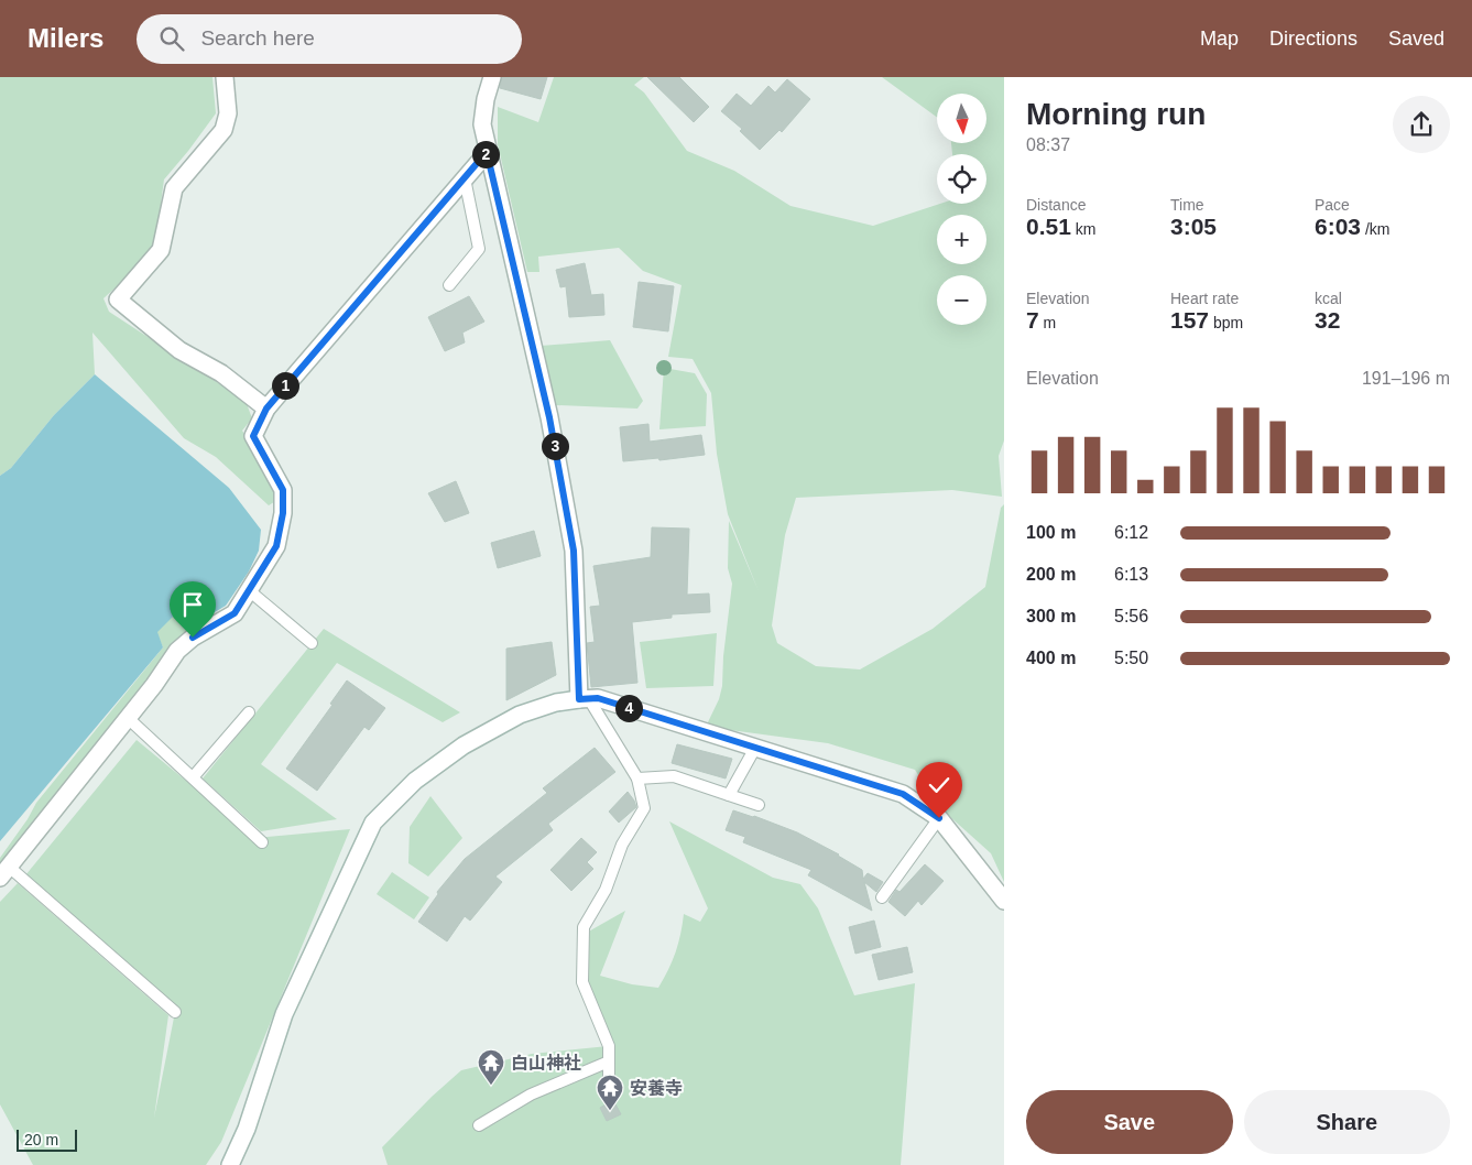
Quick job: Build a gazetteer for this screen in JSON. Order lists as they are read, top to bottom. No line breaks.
{"places":{"temple":["白山神社","安養寺"]},"scale_bar":"20 m","north":"bottom","page":{"header":"Milers","search":"Search here","nav":["Map","Directions","Saved"],"heading":["Morning run","08:37"],"map_buttons":["+","−"],"pins":["2","1","3","4"],"stats":[["Distance","0.51 km"],["Time","3:05"],["Pace","6:03 /km"],["Elevation","7 m"],["Heart rate","157 bpm"],["kcal","32"]],"chart":["Elevation","191–196 m"],"list":[{"name":"100 m","note":"6:12"},{"name":"200 m","note":"6:13"},{"name":"300 m","note":"5:56"},{"name":"400 m","note":"5:50"}],"buttons":["Save","Share"],"scale":"20 m"}}
